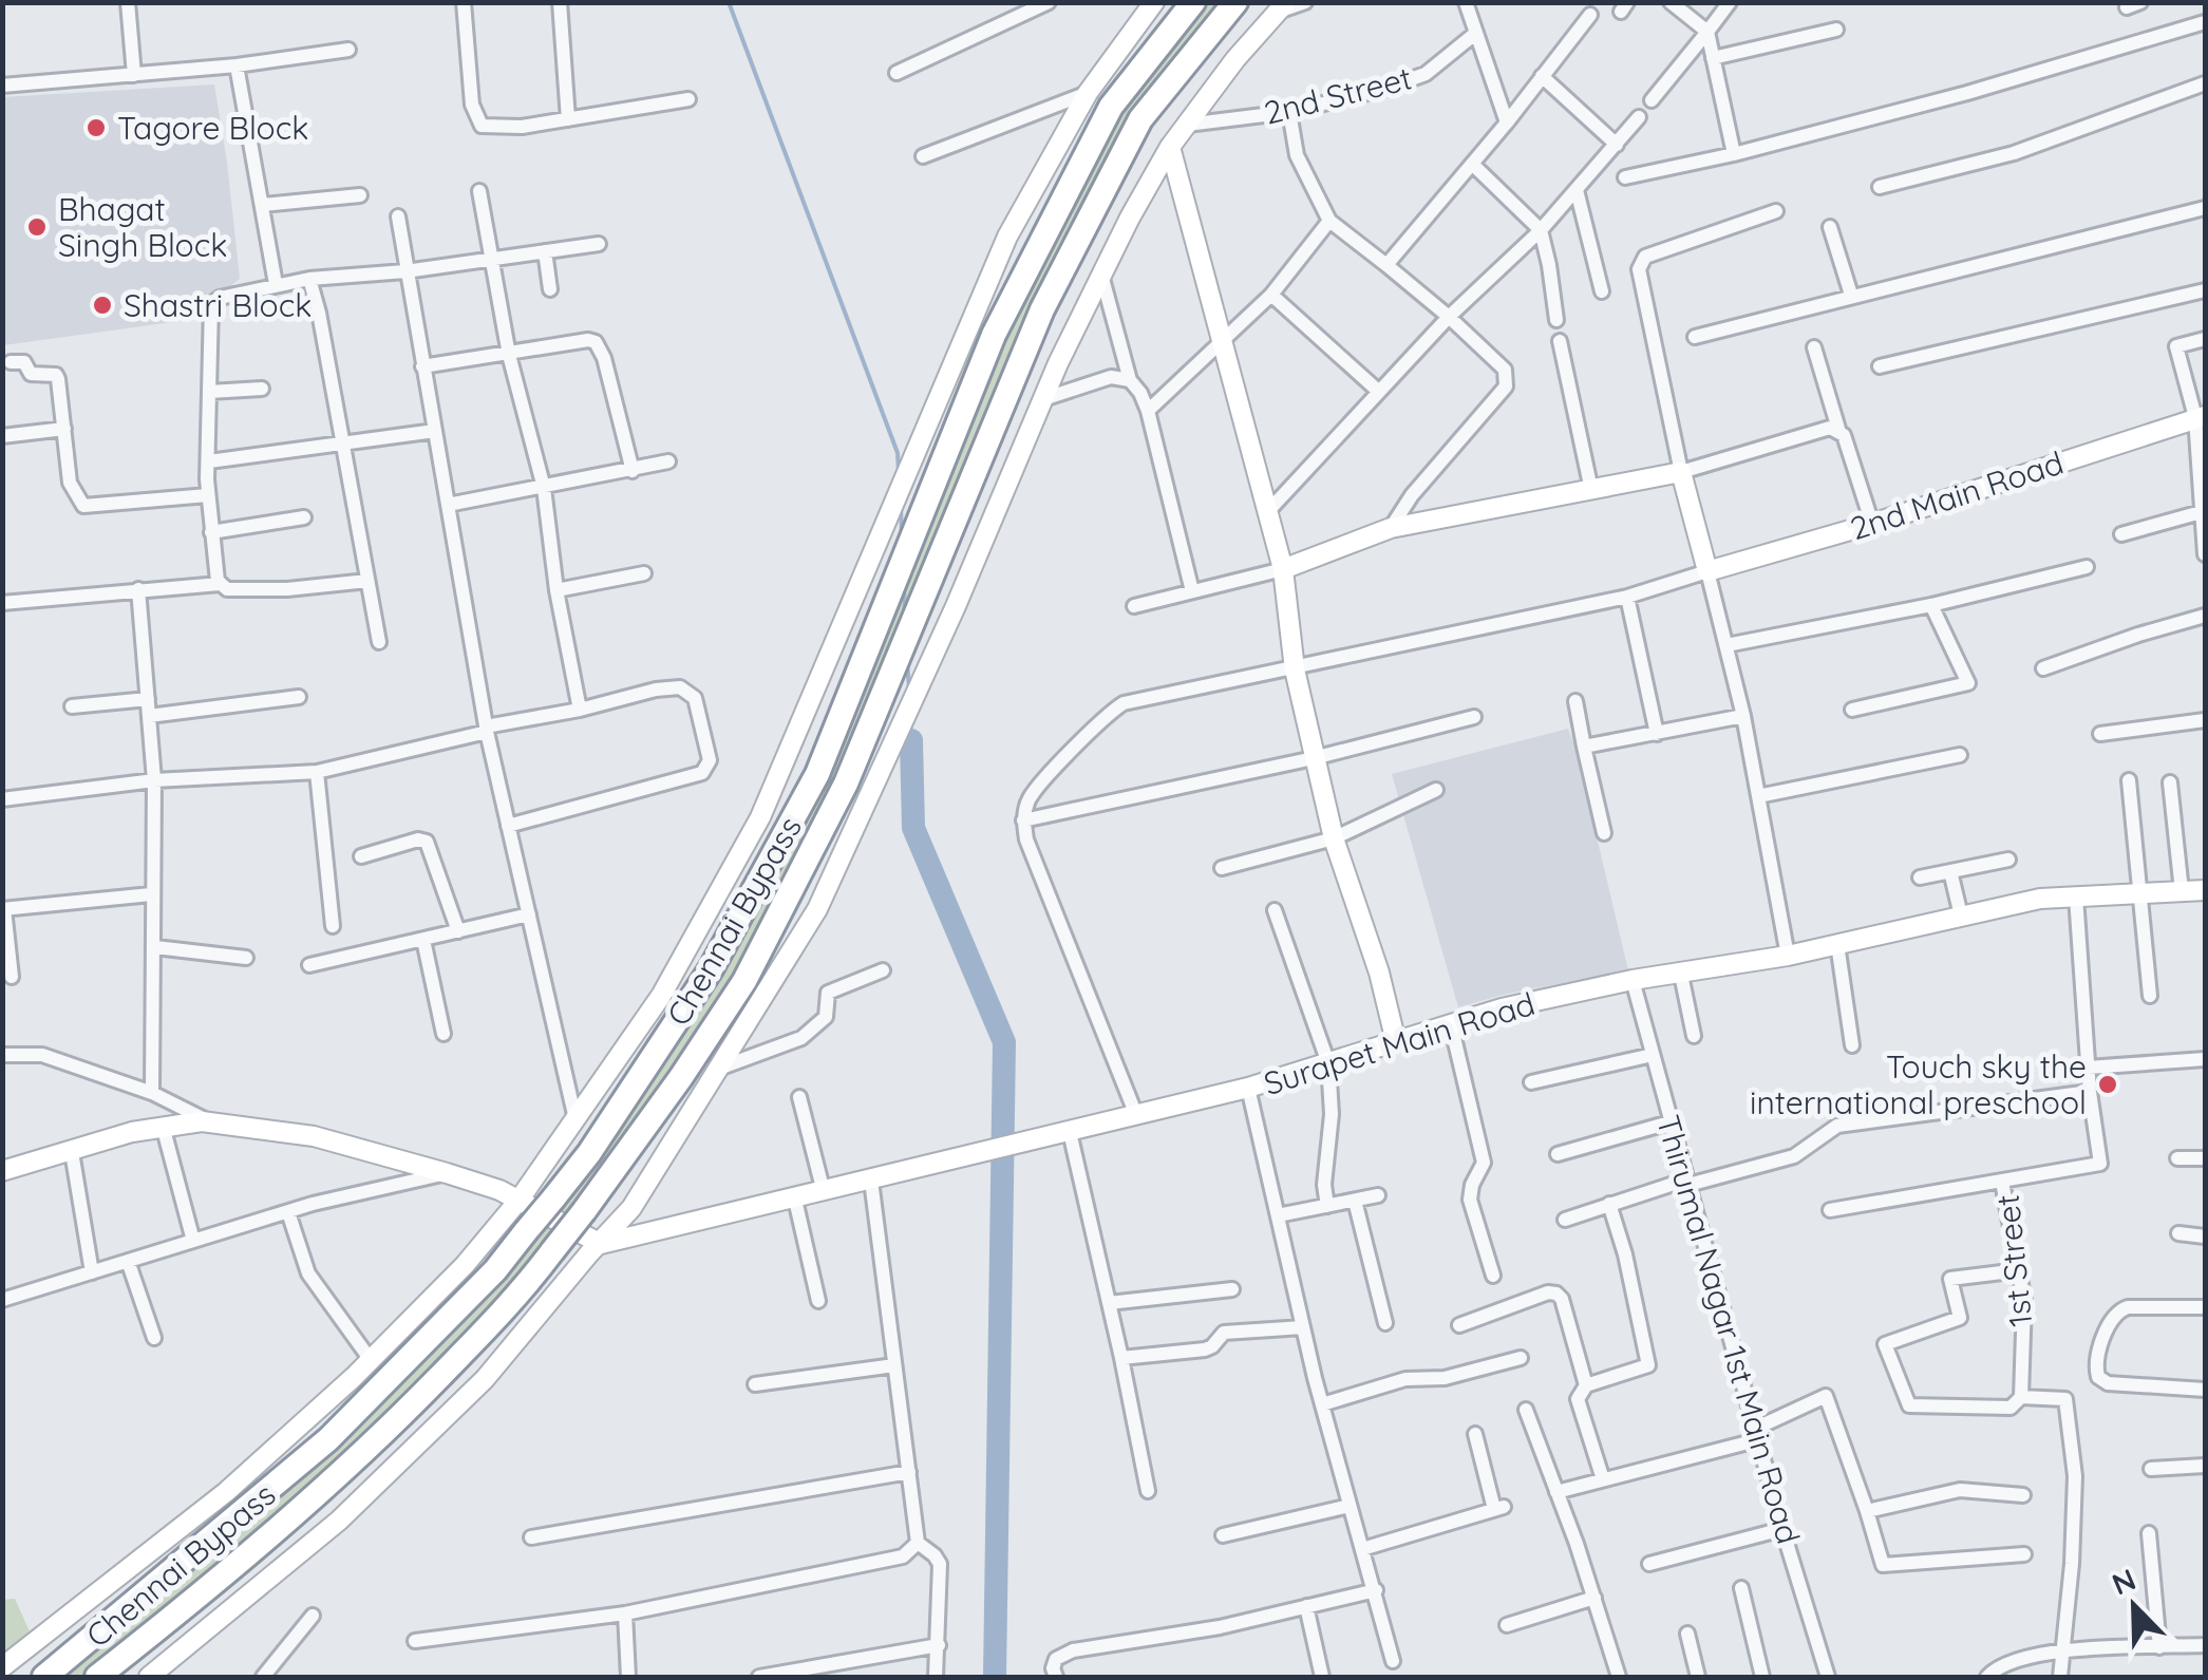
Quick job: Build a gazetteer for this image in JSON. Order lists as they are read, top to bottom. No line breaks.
{"streets":{"highway":["Chennai Bypass"],"street":["2nd Street","2nd Main Road","Surapet Main Road","1st Street","Thirumal Nagar 1st Main Road"]},"crossings":[["Surapet Main Road","1st Street"],["Surapet Main Road","Thirumal Nagar 1st Main Road"]],"places":["Tagore Block","Bhagat Singh Block","Shastri Block","Touch sky the international preschool"],"north":"top left"}
